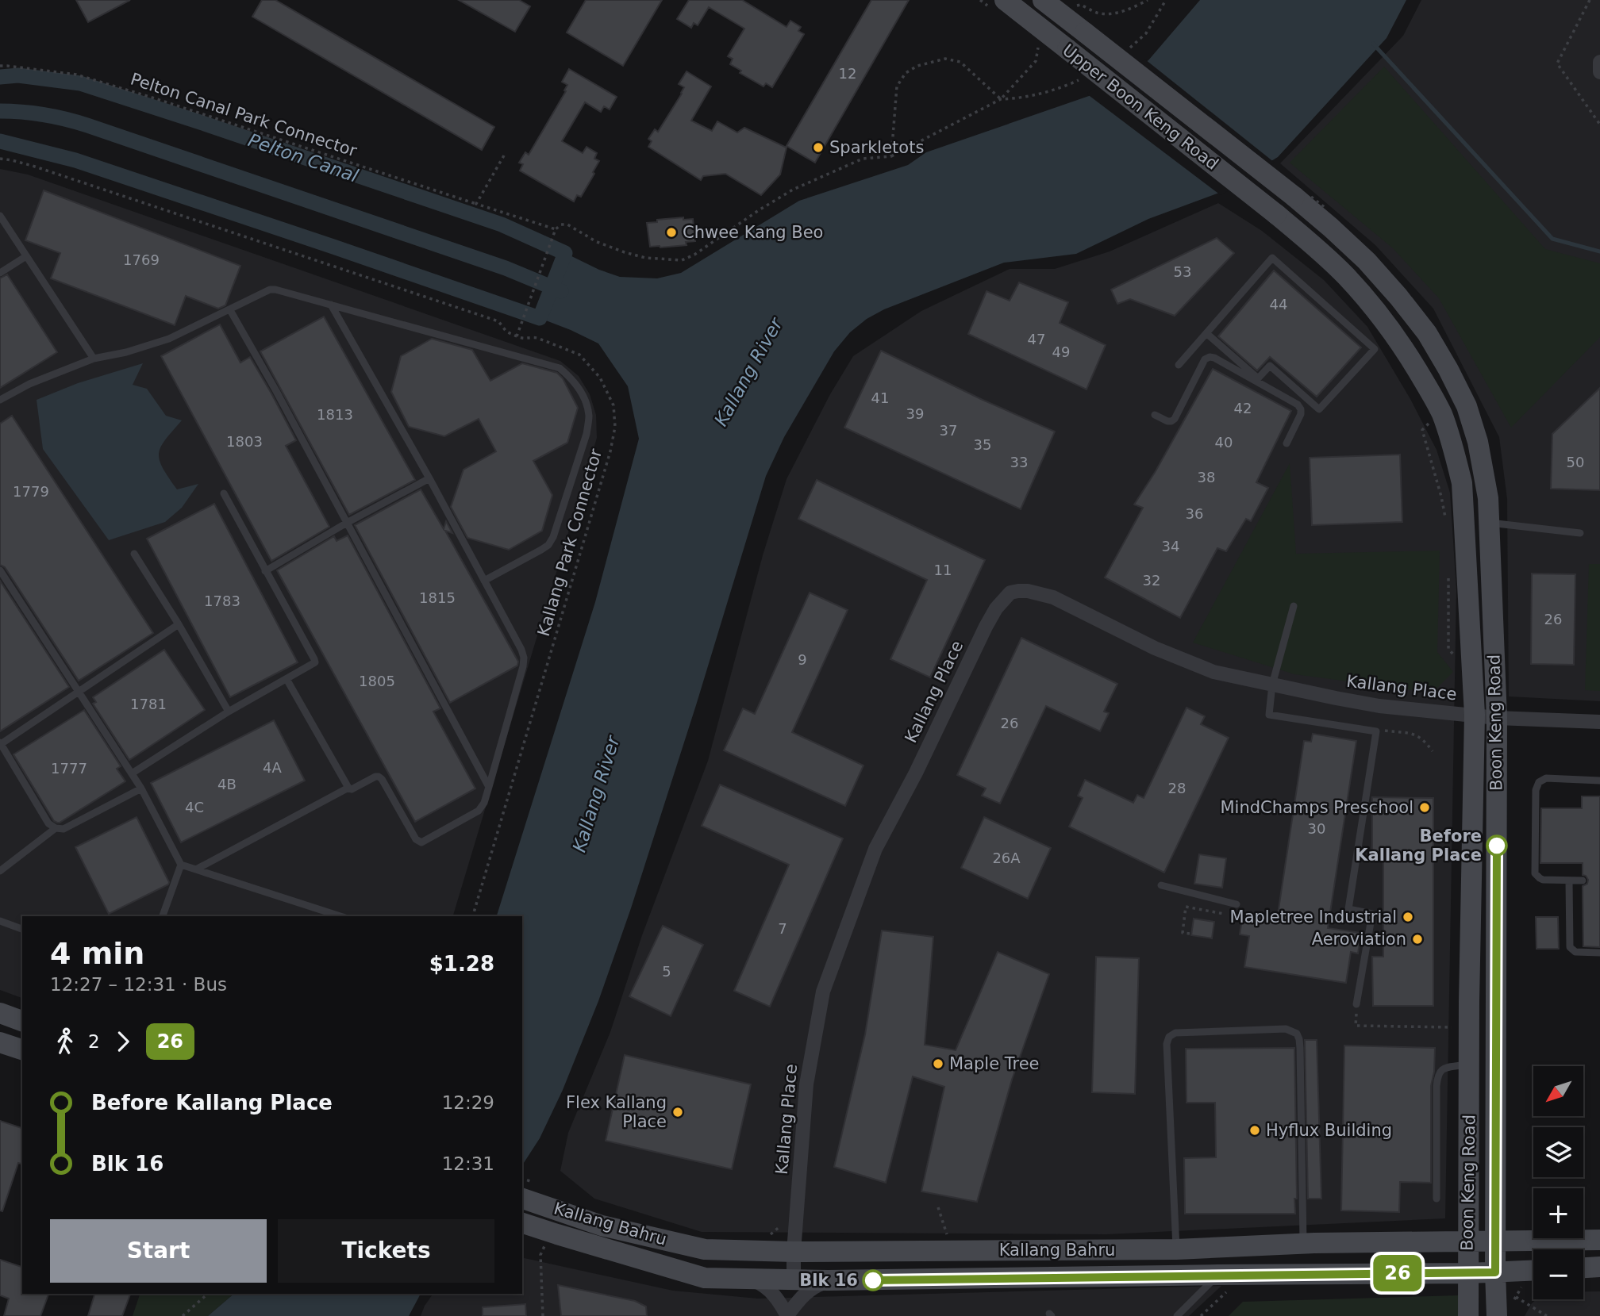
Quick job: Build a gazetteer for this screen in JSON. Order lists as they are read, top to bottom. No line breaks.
{"streets":{"main road":["Upper Boon Keng Road","Boon Keng Road","Kallang Bahru"],"street":["Kallang Place"],"path":["Pelton Canal Park Connector","Kallang Park Connector"]},"crossings":[["Upper Boon Keng Road","Boon Keng Road"],["Kallang Place","Boon Keng Road"],["Kallang Place","Kallang Bahru"],["Boon Keng Road","Kallang Bahru"]],"water":["Pelton Canal","Kallang River"],"places":["Sparkletots","Chwee Kang Beo","MindChamps Preschool","Before Kallang Place","Mapletree Industrial","Aeroviation","Maple Tree","Flex Kallang Place","Hyflux Building","Blk 16"],"lines":["bus line 26"],"house_numbers":["12","1769","53","44","47","49","41","42","39","1813","37","1803","40","35","33","50","38","1779","36","34","11","32","1815","1783","26","9","1805","1781","26","4A","1777","4B","28","4C","30","26A","7","5"],"north":"bottom left","page":{"on_map":"26","heading":["4 min","12:27 – 12:31 · Bus","$1.28"],"legs":["2","26"],"map_buttons":["+","−"],"list":[{"name":"Before Kallang Place","value":"12:29"},{"name":"Blk 16","value":"12:31"}],"buttons":["Start","Tickets"]}}
